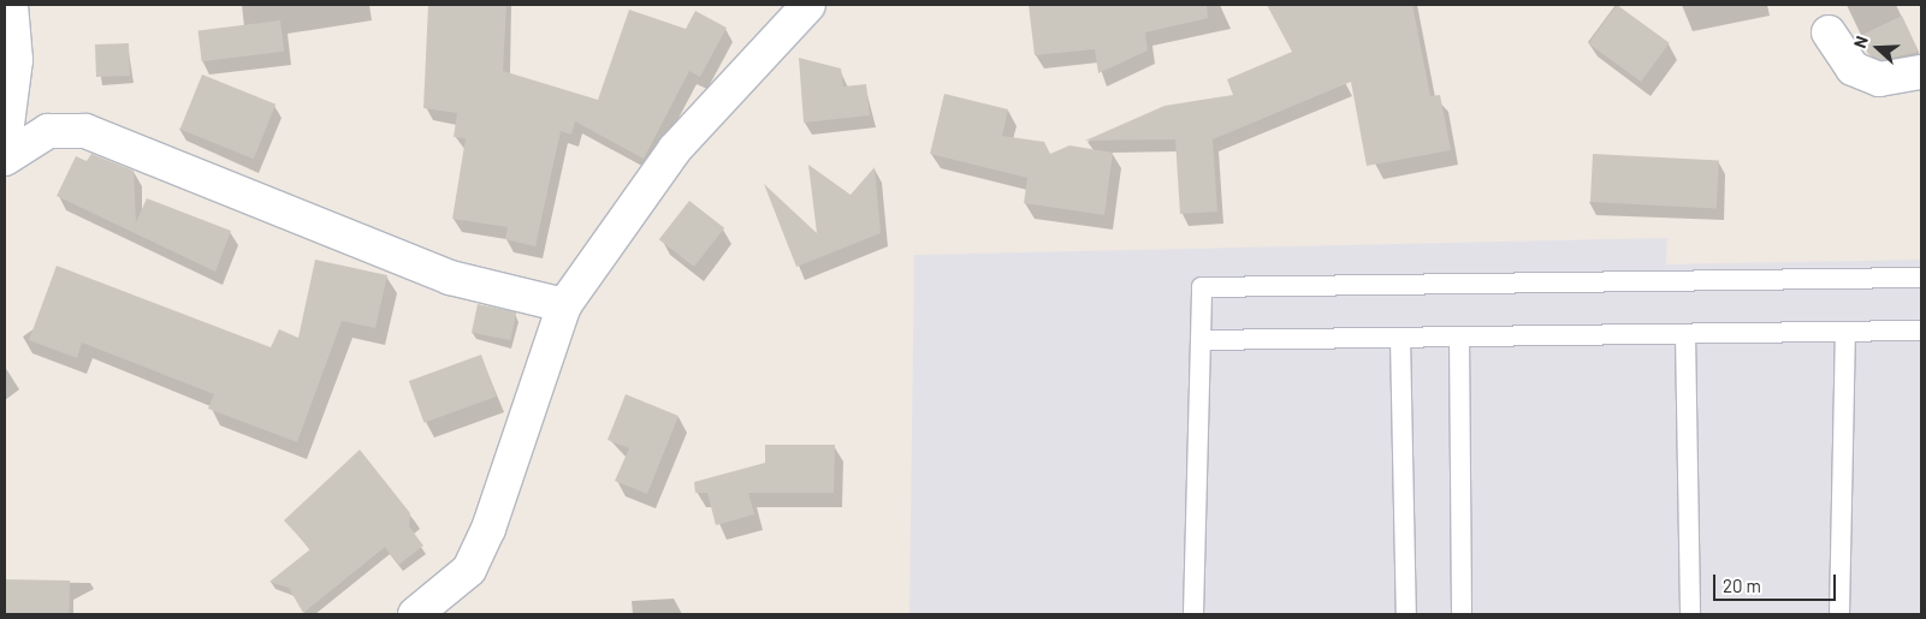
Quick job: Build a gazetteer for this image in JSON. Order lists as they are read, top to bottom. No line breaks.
{"scale_bar":"20 m","north":"left"}
